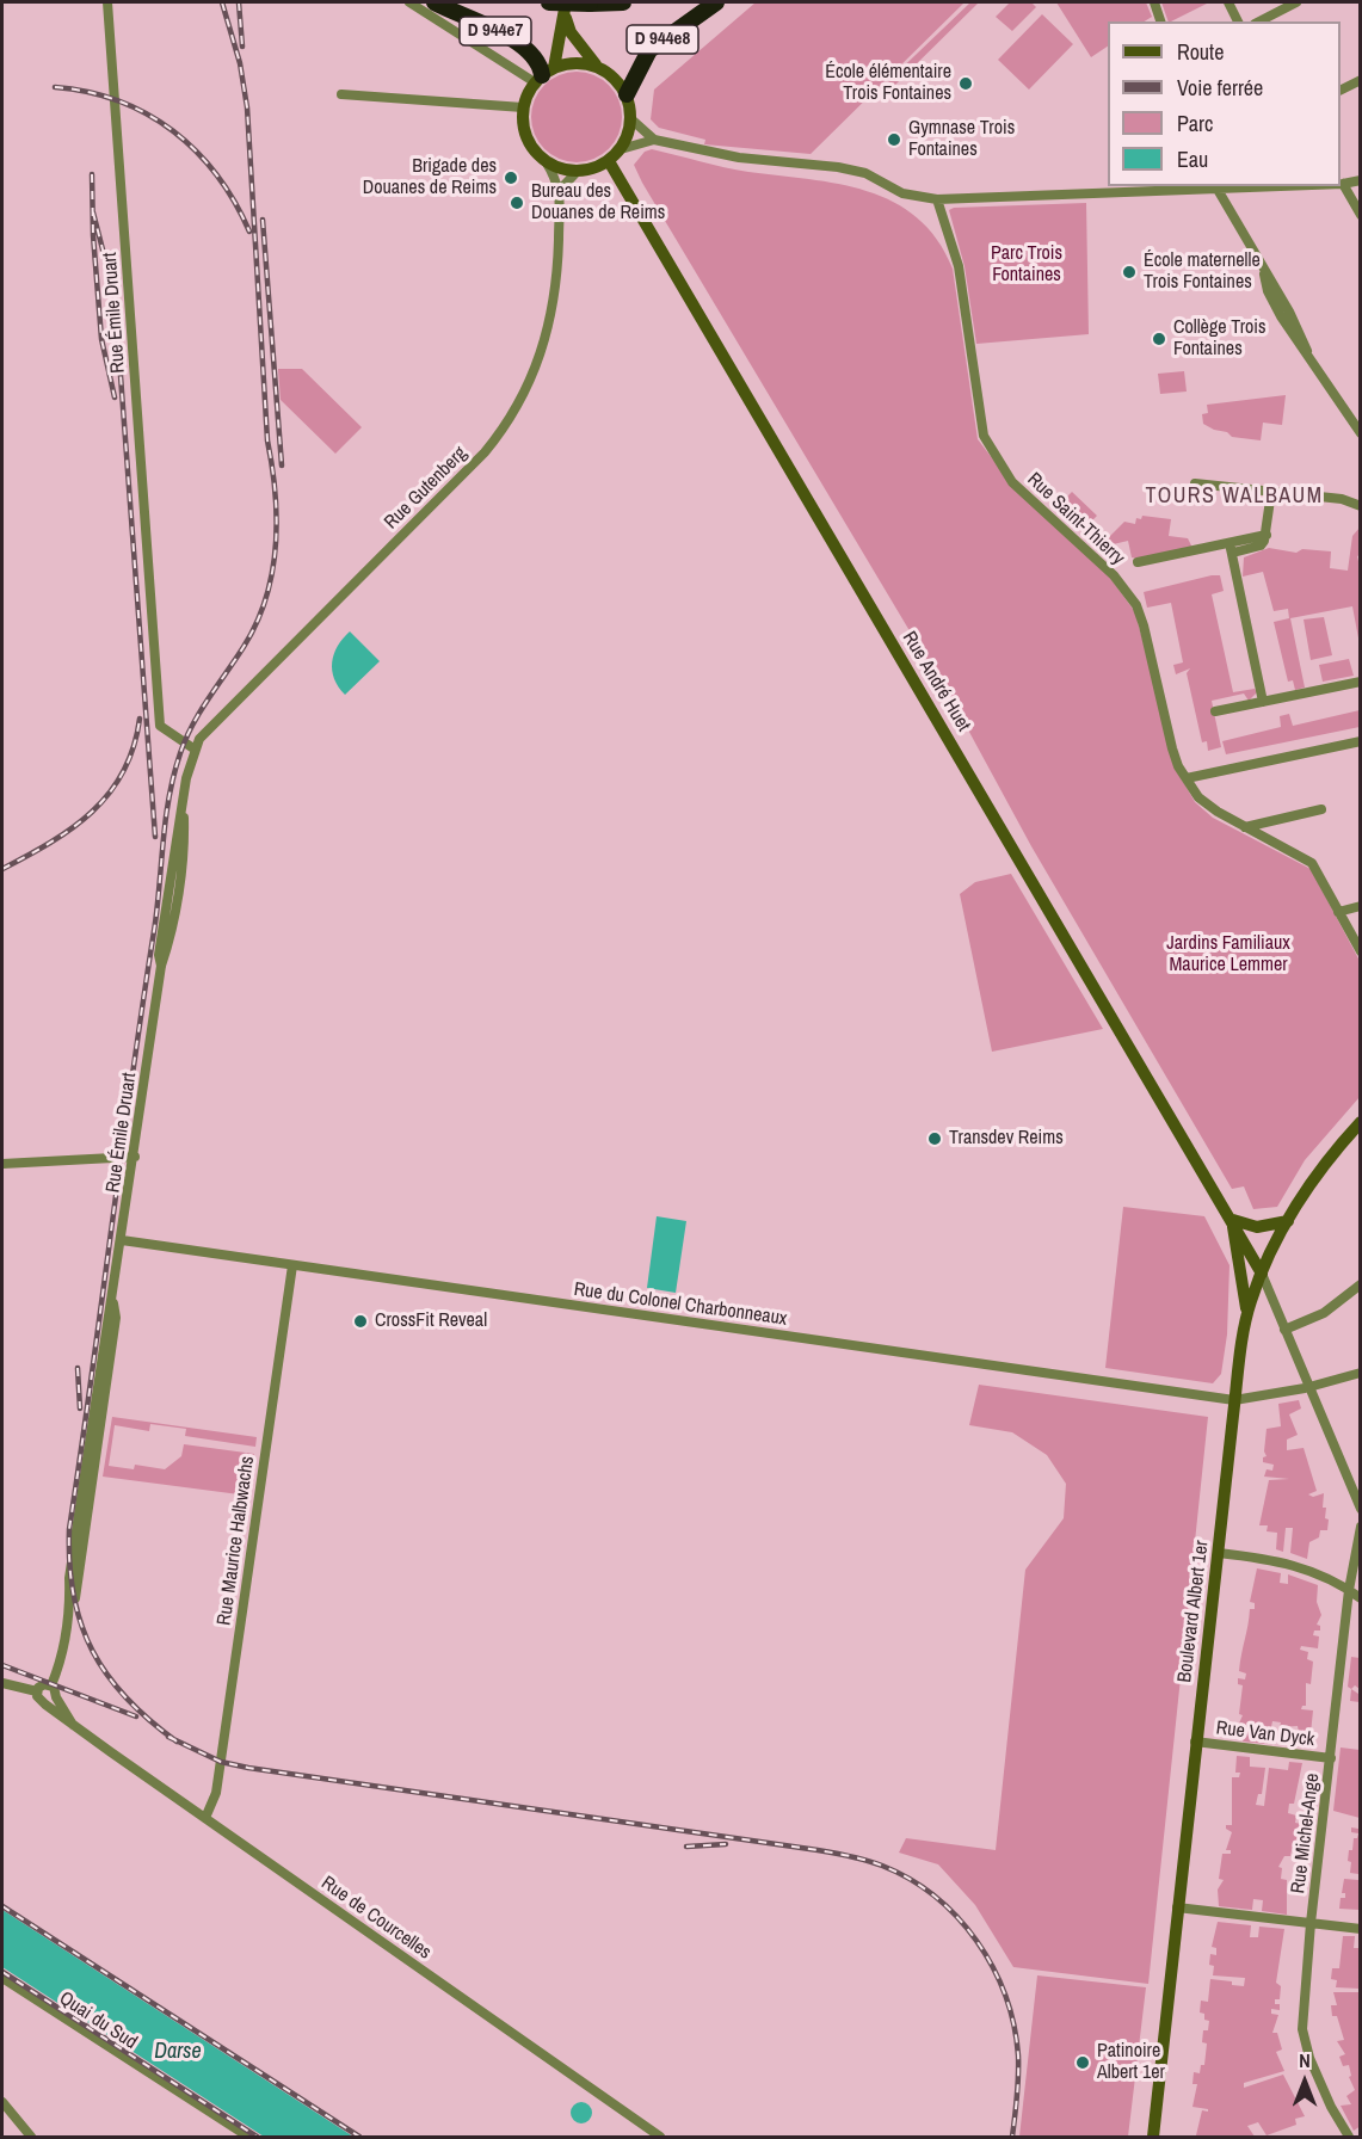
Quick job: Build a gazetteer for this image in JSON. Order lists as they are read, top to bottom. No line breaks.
{"streets":{"highway":["D 944e7","D 944e8"],"street":["Rue Émile Druart","Rue Gutenberg","Rue Saint-Thierry","Rue André Huet","Rue du Colonel Charbonneaux","Rue Maurice Halbwachs","Boulevard Albert 1er","Rue Van Dyck","Rue Michel-Ange","Rue de Courcelles","Quai du Sud"]},"crossings":[["D 944e7","D 944e8"],["D 944e7","Rue André Huet"],["D 944e8","Rue André Huet"],["Rue Émile Druart","Rue Gutenberg"],["Rue Émile Druart","Rue du Colonel Charbonneaux"],["Rue Émile Druart","Rue de Courcelles"],["Rue André Huet","Boulevard Albert 1er"],["Rue du Colonel Charbonneaux","Rue Maurice Halbwachs"],["Rue du Colonel Charbonneaux","Boulevard Albert 1er"],["Rue Maurice Halbwachs","Rue de Courcelles"],["Boulevard Albert 1er","Rue Van Dyck"],["Rue Van Dyck","Rue Michel-Ange"]],"districts":["TOURS WALBAUM"],"water":["Darse"],"parks":["Parc Trois Fontaines","Jardins Familiaux Maurice Lemmer"],"places":["École élémentaire Trois Fontaines","Gymnase Trois Fontaines","Brigade des Douanes de Reims","Bureau des Douanes de Reims","École maternelle Trois Fontaines","Collège Trois Fontaines","Transdev Reims","CrossFit Reveal","Patinoire Albert 1er"],"legend":["Route","Voie ferrée","Parc","Eau"],"north":"top"}
